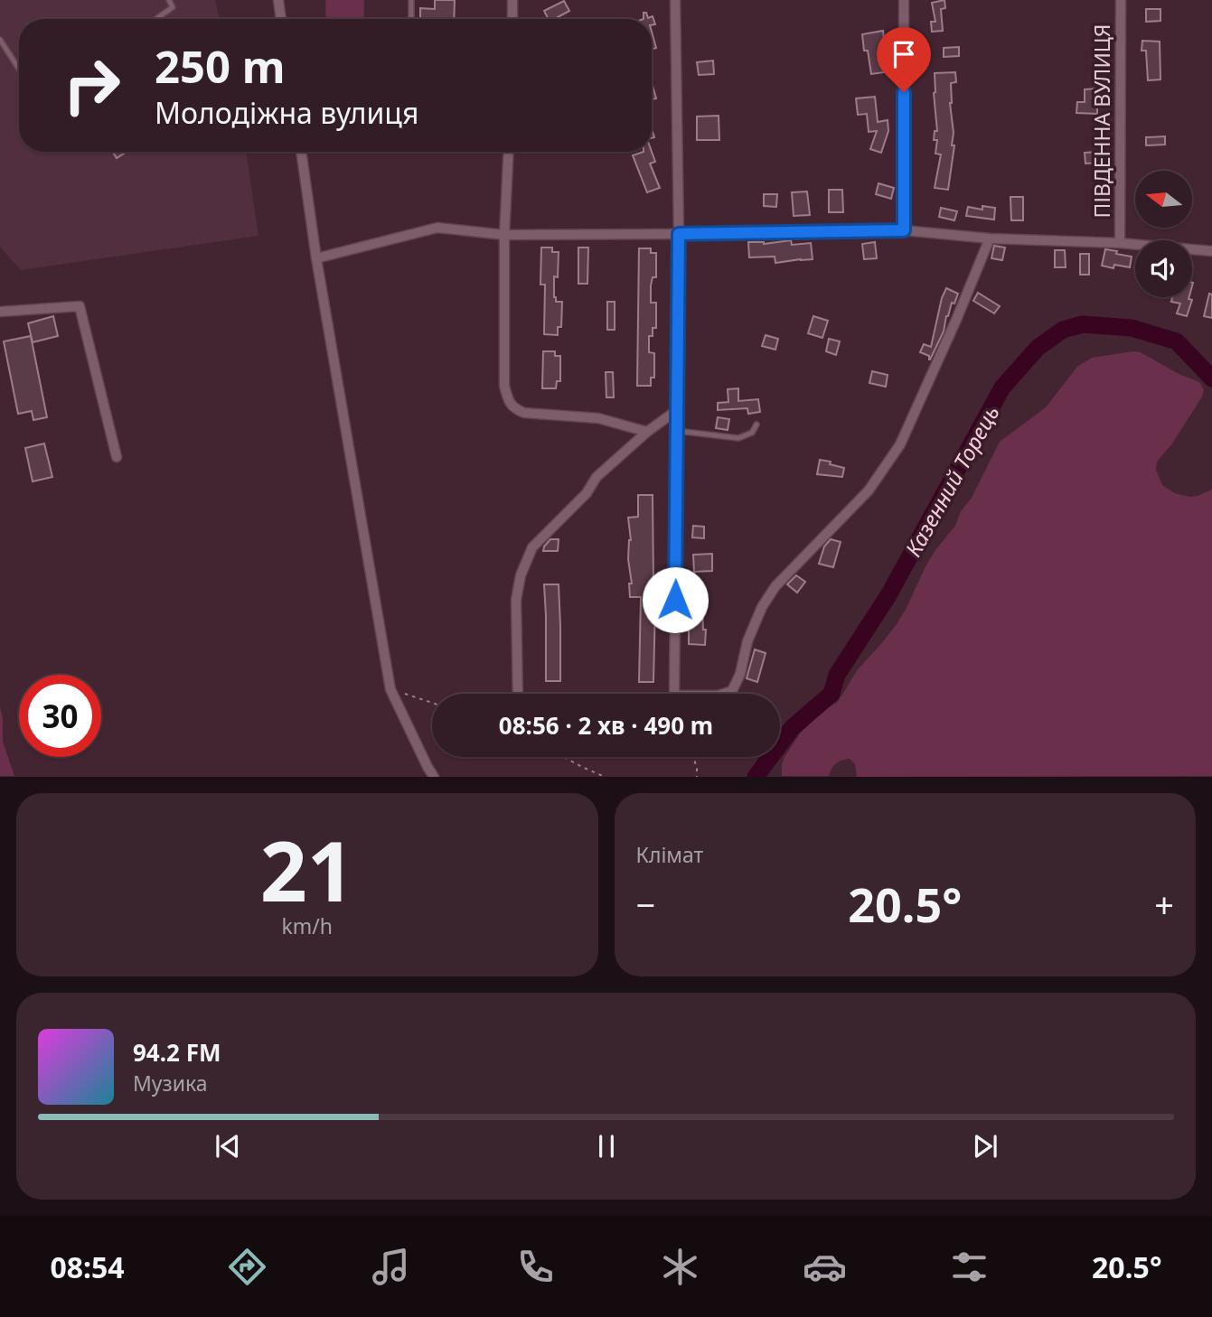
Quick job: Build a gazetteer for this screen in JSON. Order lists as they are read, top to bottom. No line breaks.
{"streets":{"street":["ПІВДЕННА ВУЛИЦЯ"]},"water":["Казенний Торець"],"north":"left","page":{"turn":["250 m","Молодіжна вулиця"],"limit":"30","trip":"08:56 · 2 хв · 490 m","tile":[["21","km/h"],"Клімат"],"heat":["−","20.5°","+"],"song":["94.2 FM","Музика"],"tabs":["08:54","20.5°"]}}
